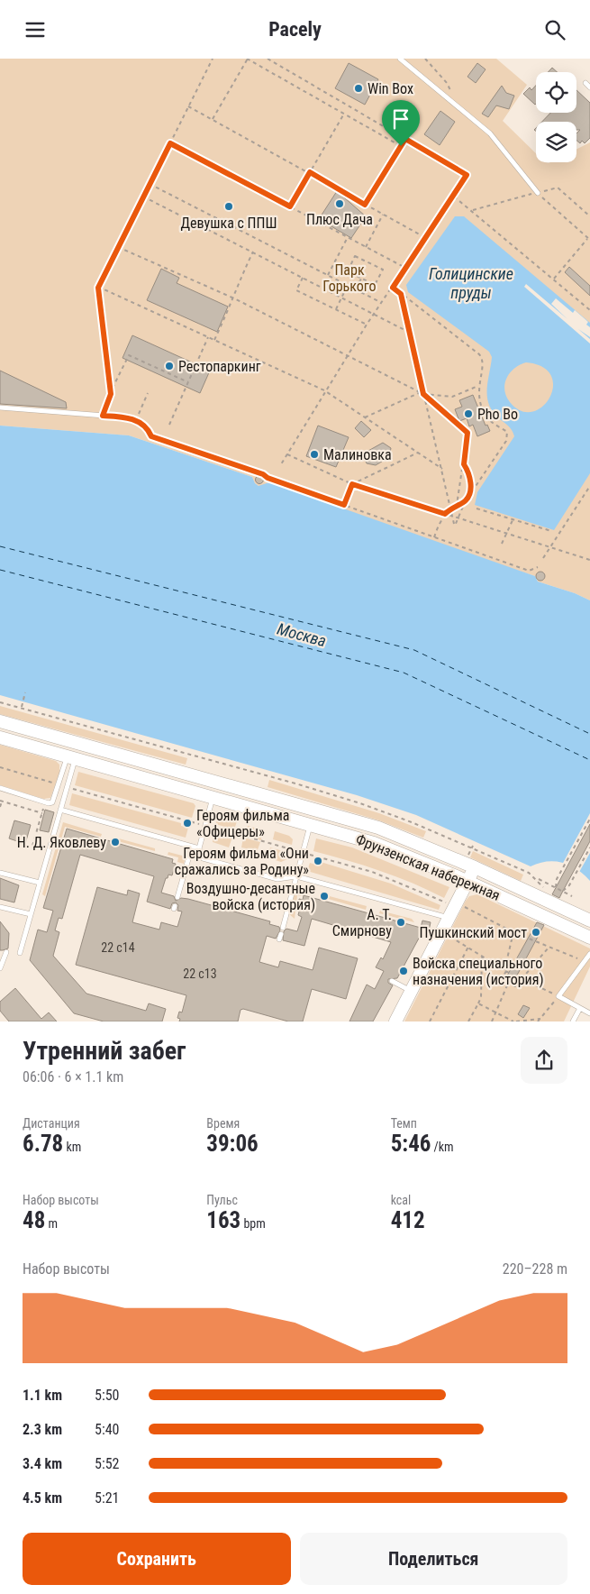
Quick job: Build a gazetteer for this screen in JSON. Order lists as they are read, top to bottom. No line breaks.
{"streets":{"main road":["Фрунзенская набережная"]},"water":["Голицинские пруды","Москва"],"parks":["Парк Горького"],"places":["Win Box","Плюс Дача","Девушка с ППШ","Рестопаркинг","Pho Bo","Малиновка","Героям фильма «Офицеры»","Н. Д. Яковлеву","Героям фильма «Они сражались за Родину»","Воздушно-десантные войска (история)","А. Т. Смирнову","Пушкинский мост","Войска специального назначения (история)"],"house_numbers":["22 c14","22 с13"],"page":{"header":"Pacely","heading":["Утренний забег","06:06 · 6 × 1.1 km"],"stats":[["Дистанция","6.78 km"],["Время","39:06"],["Темп","5:46 /km"],["Набор высоты","48 m"],["Пульс","163 bpm"],["kcal","412"]],"chart":["Набор высоты","220–228 m"],"list":[{"name":"1.1 km","note":"5:50"},{"name":"2.3 km","note":"5:40"},{"name":"3.4 km","note":"5:52"},{"name":"4.5 km","note":"5:21"}],"buttons":["Сохранить","Поделиться"]}}
